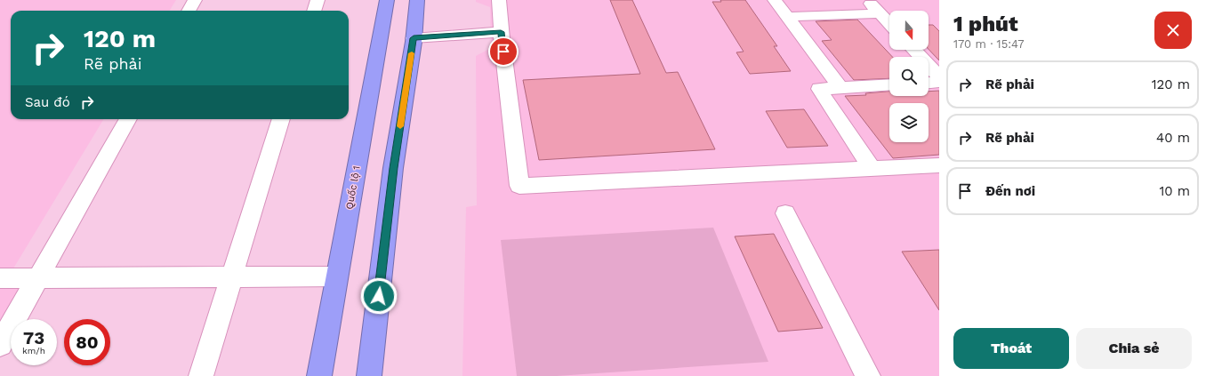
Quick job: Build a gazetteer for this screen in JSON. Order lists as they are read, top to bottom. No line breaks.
{"streets":{"highway":["Quốc lộ 1"]},"north":"bottom","page":{"heading":["1 phút","170 m · 15:47"],"turn":["120 m","Rẽ phải"],"list":[{"name":"Rẽ phải","value":"120 m"},{"name":"Rẽ phải","value":"40 m"},{"name":"Đến nơi","value":"10 m"}],"then":"Sau đó","speed":"73 km/h","limit":"80","buttons":["Thoát","Chia sẻ"]}}
